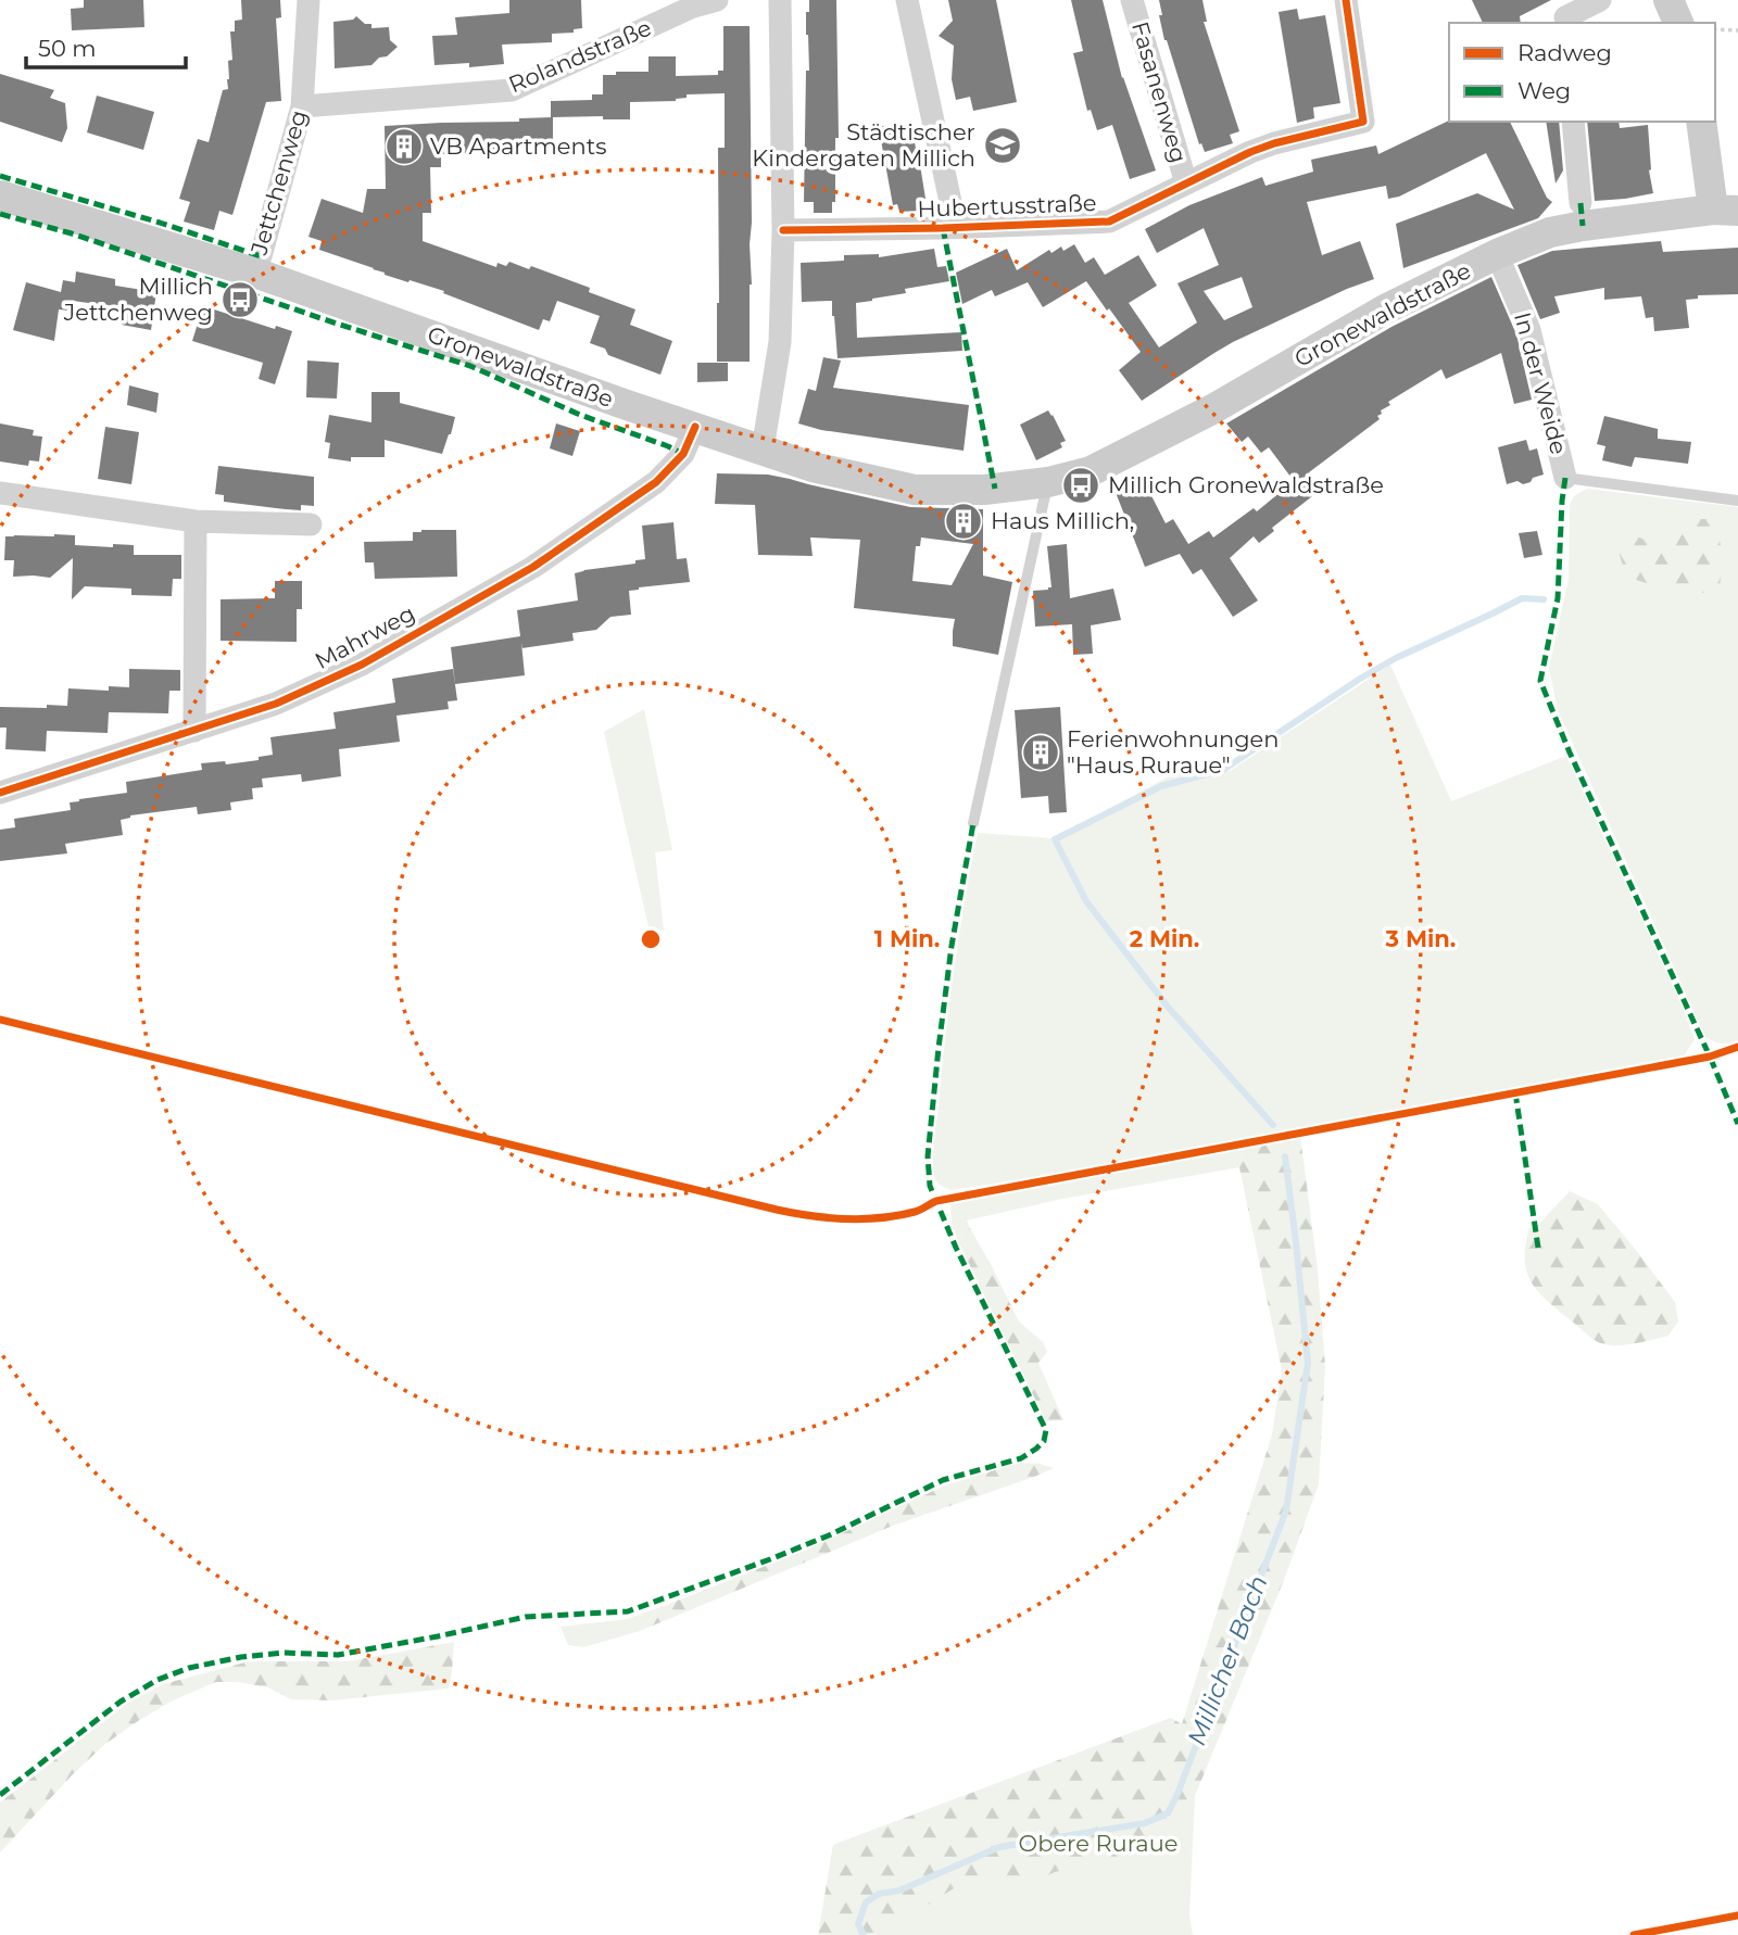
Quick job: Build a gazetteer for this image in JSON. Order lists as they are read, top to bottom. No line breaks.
{"streets":{"main road":["Gronewaldstraße"],"street":["Rolandstraße","Fasanenweg","Jettchenweg","Hubertusstraße","In der Weide","Mahrweg"]},"crossings":[["Rolandstraße","Jettchenweg"],["Fasanenweg","Hubertusstraße"],["Jettchenweg","Gronewaldstraße"],["Gronewaldstraße","In der Weide"],["Gronewaldstraße","Mahrweg"]],"water":["Millicher Bach"],"parks":["Obere Ruraue"],"places":{"school or university":["Städtischer Kindergaten Millich"],"building":["VB Apartments","Haus Millich,","Ferienwohnungen \"Haus Ruraue\""],"bus stop":["Millich Jettchenweg","Millich Gronewaldstraße"]},"legend":["Radweg","Weg"],"scale_bar":"50 m","rings":["1 Min.","2 Min.","3 Min."]}
